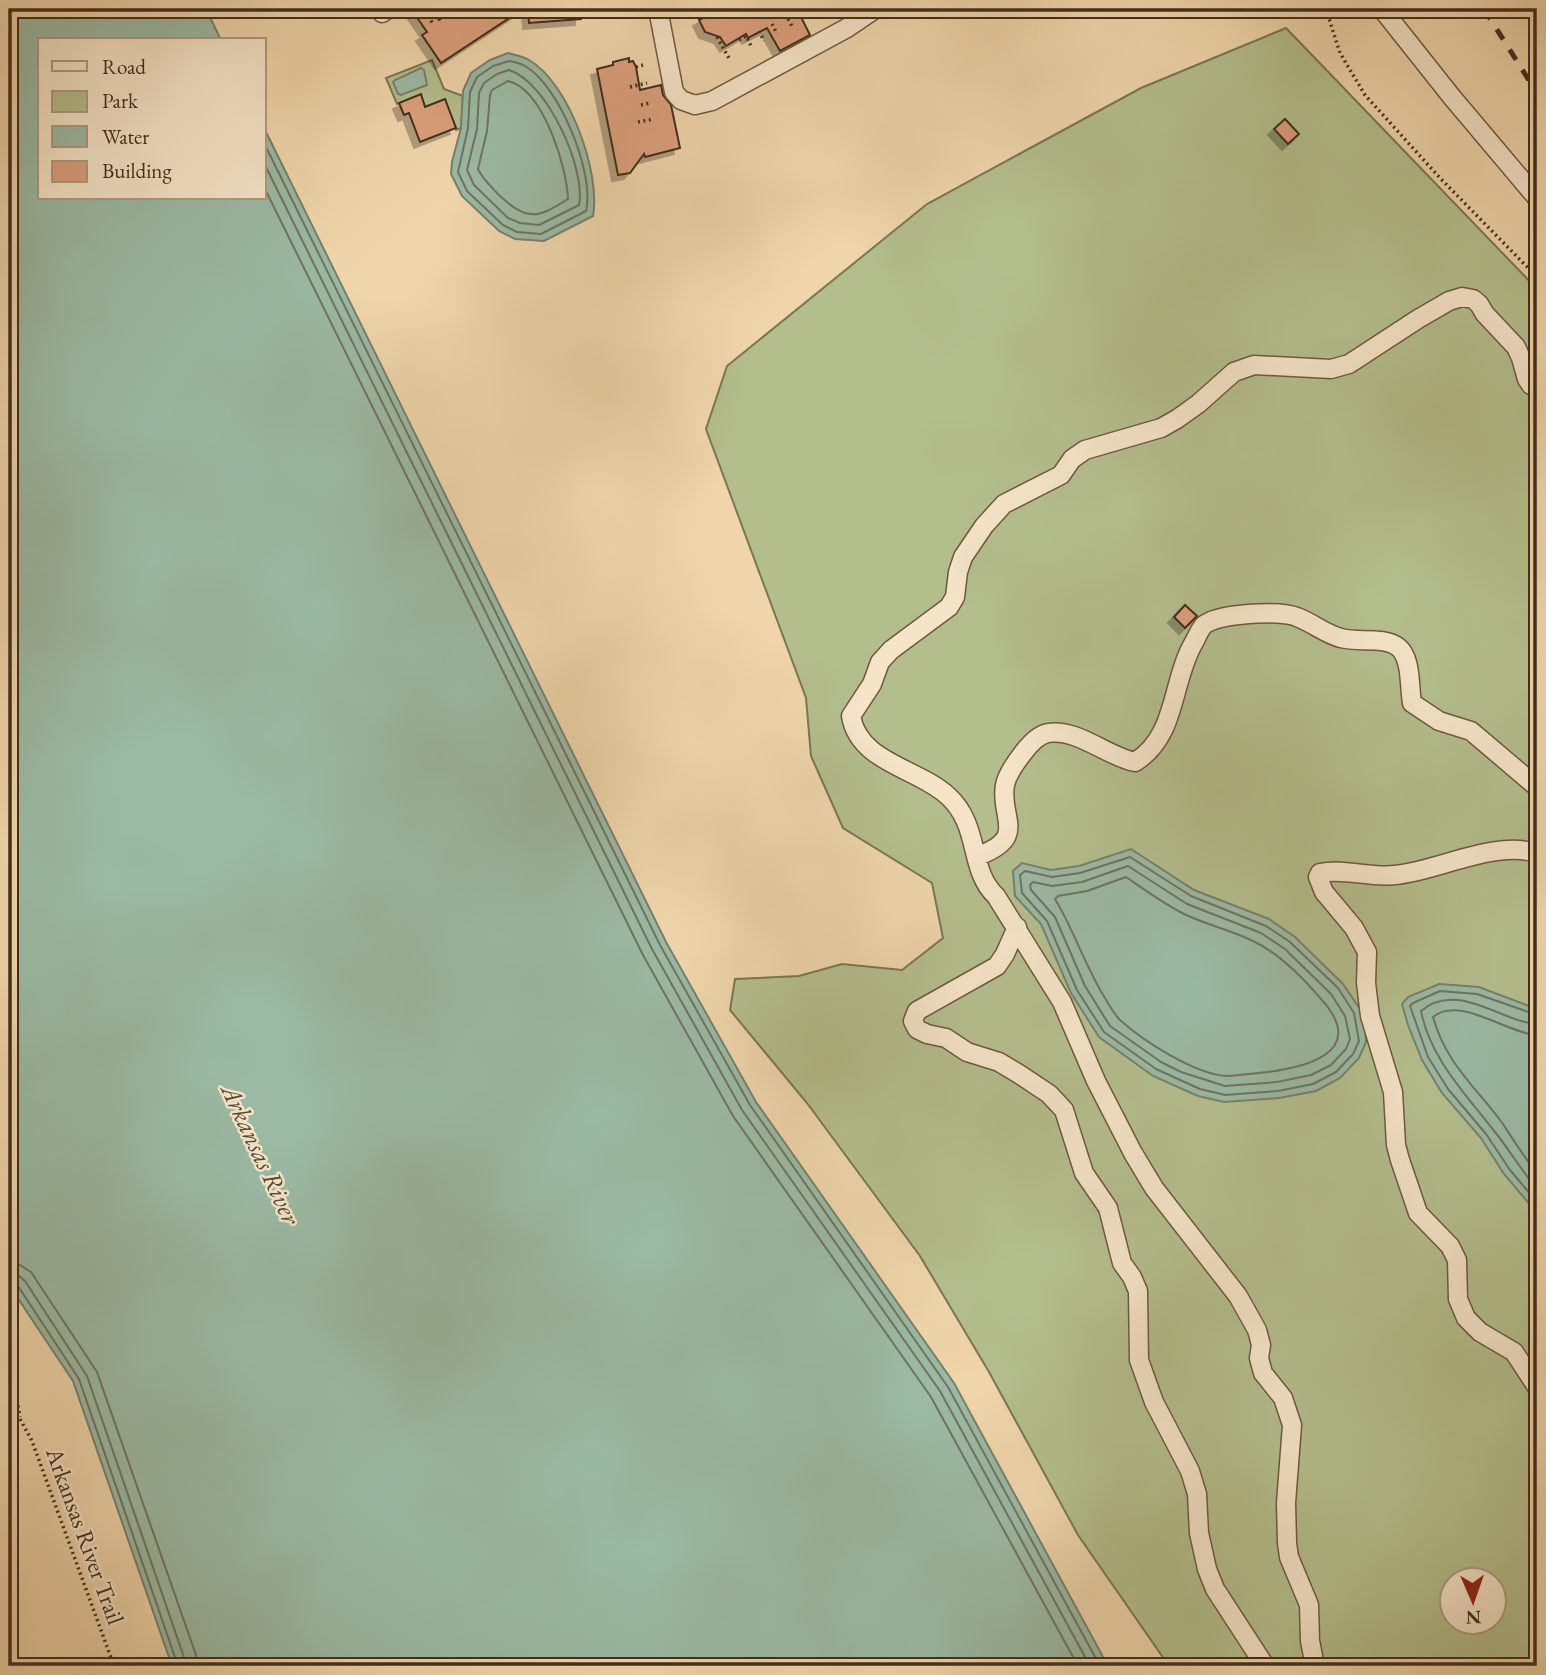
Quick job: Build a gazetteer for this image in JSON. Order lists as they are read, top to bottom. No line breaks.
{"streets":{"path":["Arkansas River Trail"]},"water":["Arkansas River"],"legend":["Road","Park","Water","Building"],"north":"bottom"}
